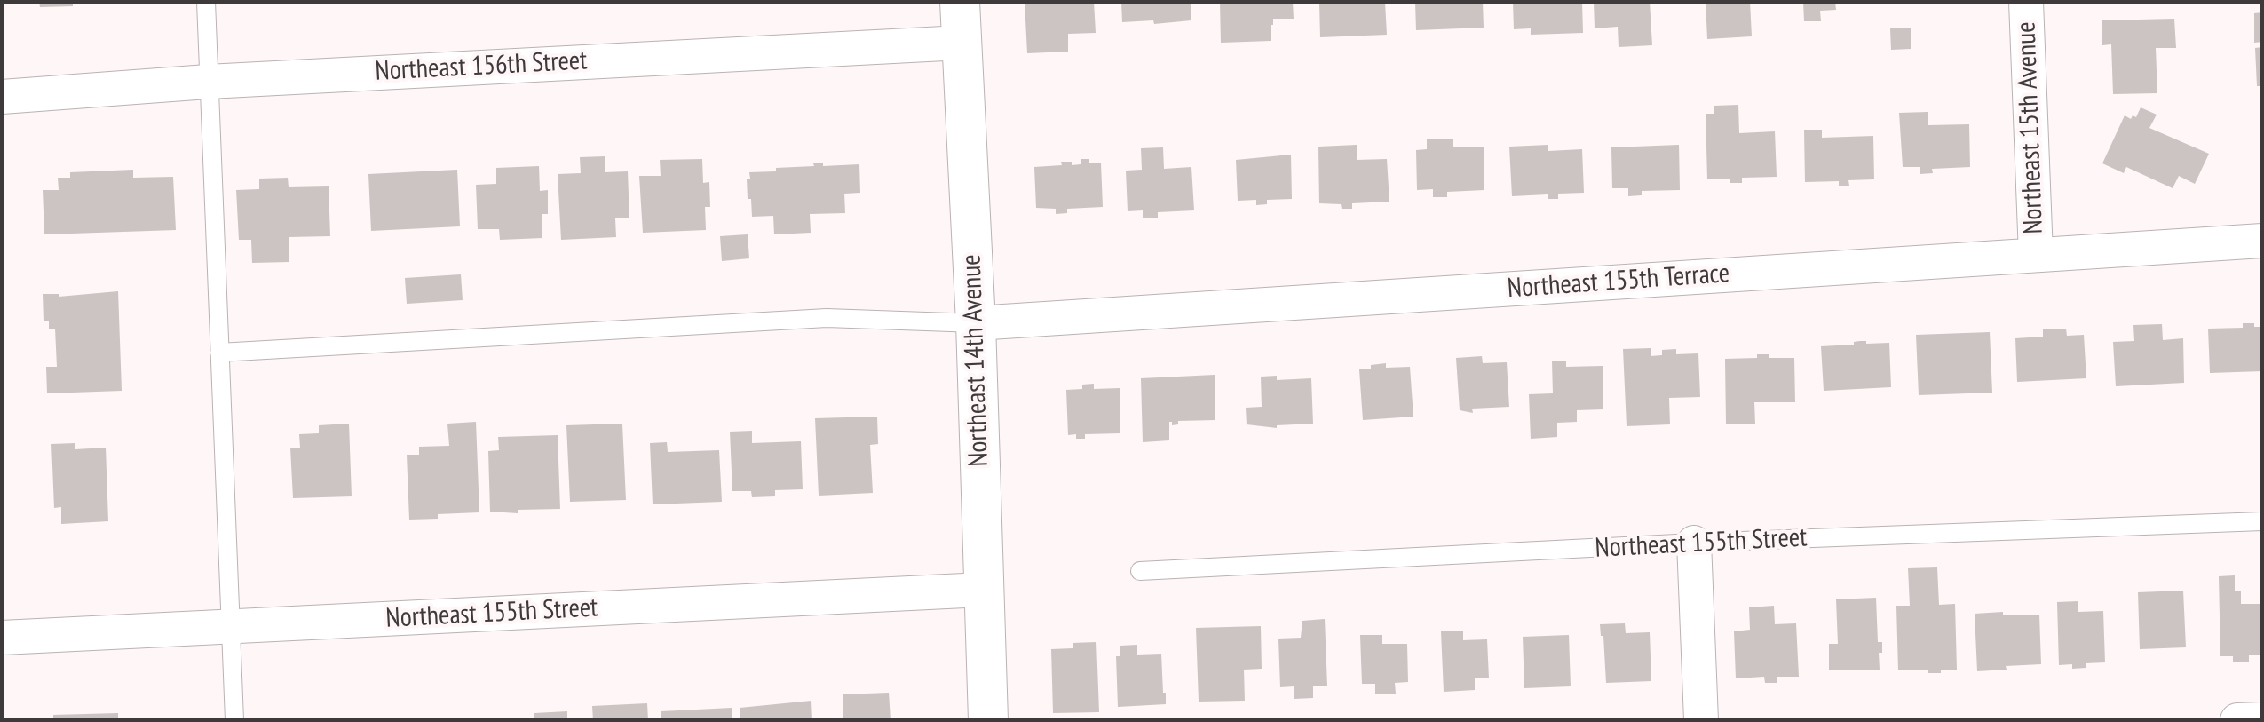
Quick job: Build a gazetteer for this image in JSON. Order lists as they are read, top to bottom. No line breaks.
{"streets":{"street":["Northeast 156th Street","Northeast 15th Avenue","Northeast 155th Terrace","Northeast 14th Avenue","Northeast 155th Street"]},"crossings":[["Northeast 156th Street","Northeast 14th Avenue"],["Northeast 15th Avenue","Northeast 155th Terrace"],["Northeast 155th Terrace","Northeast 14th Avenue"],["Northeast 14th Avenue","Northeast 155th Street"]]}
